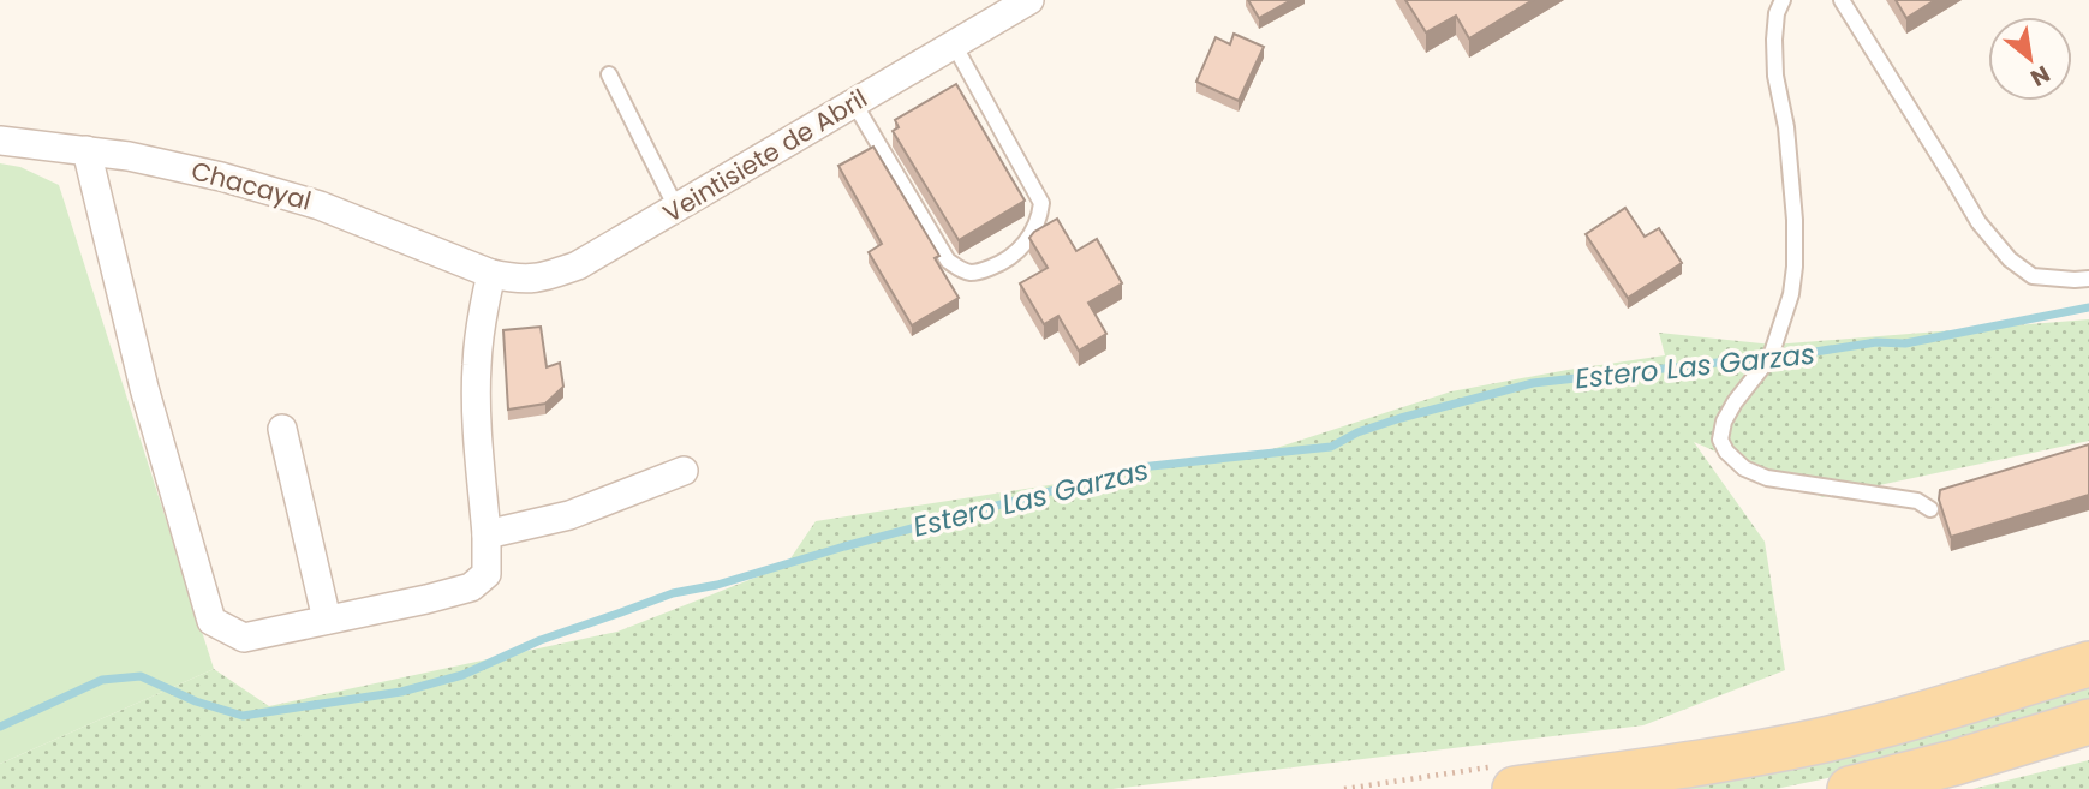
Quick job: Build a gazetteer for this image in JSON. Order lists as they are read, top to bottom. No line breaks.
{"streets":{"street":["Veintisiete de Abril","Chacayal"]},"crossings":[["Veintisiete de Abril","Chacayal"]],"water":["Estero Las Garzas"],"north":"bottom right"}
